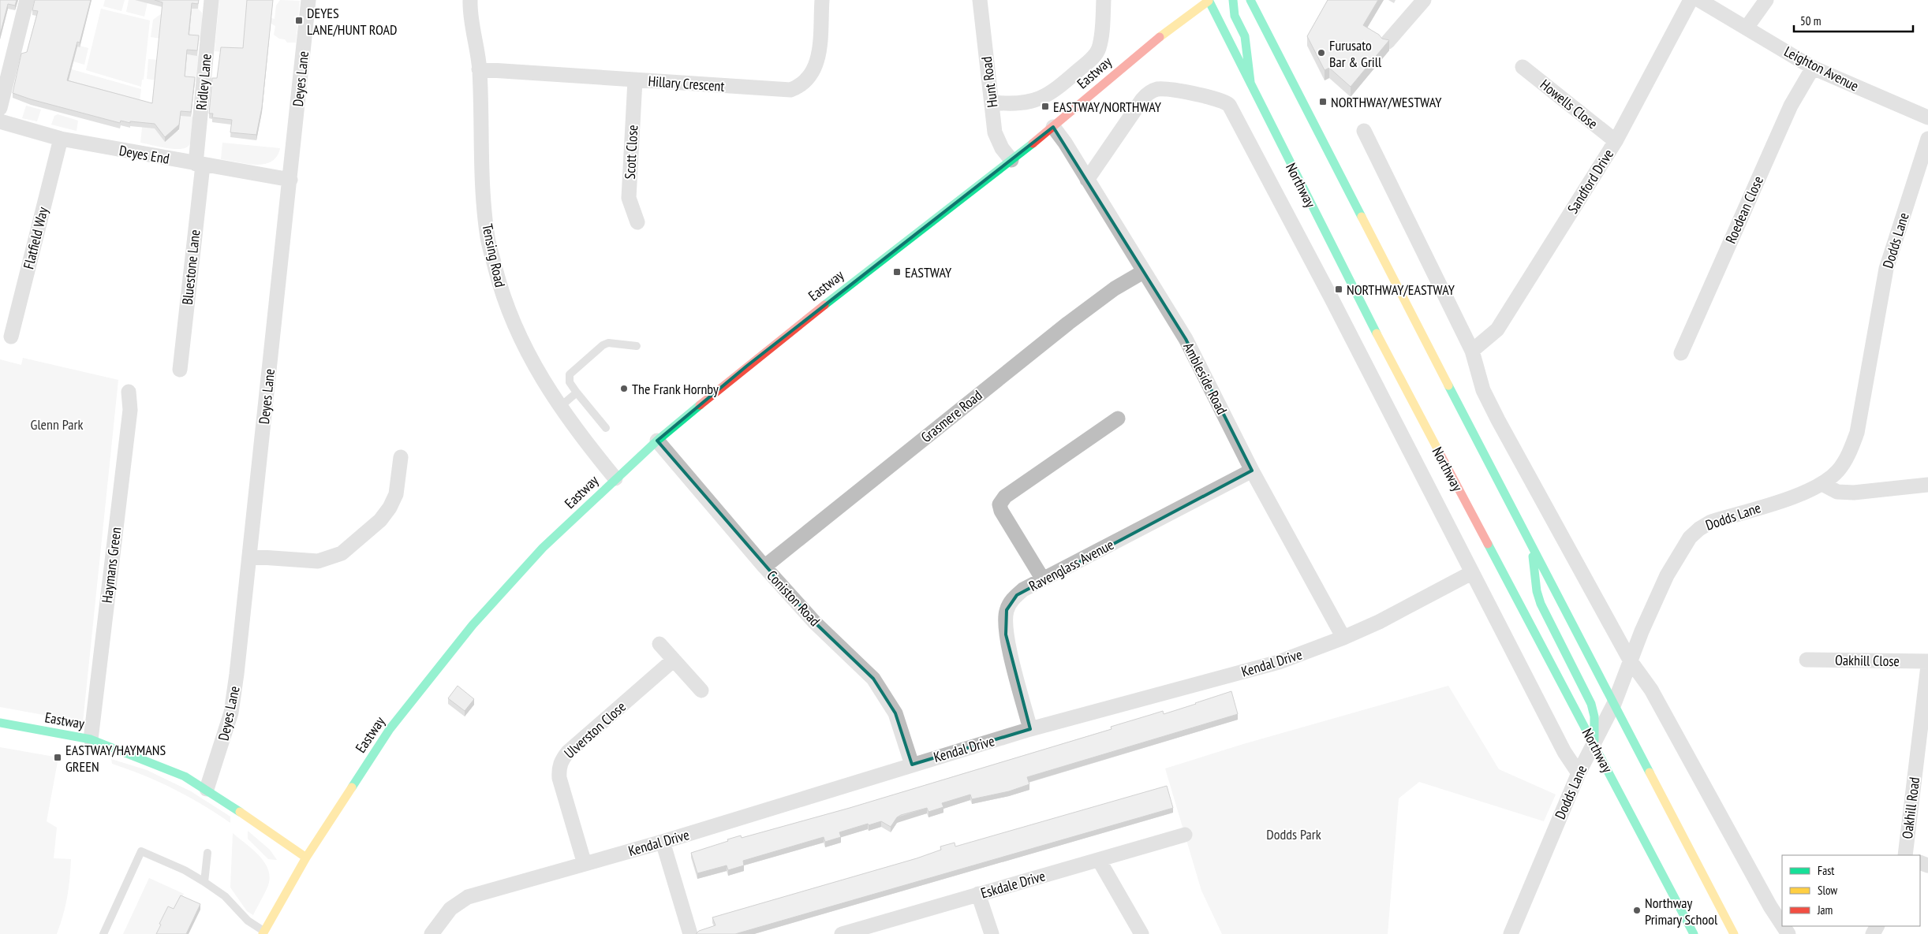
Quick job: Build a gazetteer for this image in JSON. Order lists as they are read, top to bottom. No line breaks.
{"streets":{"main road":["Eastway","Northway"],"street":["Leighton Avenue","Deyes Lane","Ridley Lane","Hunt Road","Hillary Crescent","Howells Close","Scott Close","Deyes End","Sandford Drive","Roedean Close","Flatfield Way","Dodds Lane","Tensing Road","Bluestone Lane","Ambleside Road","Grasmere Road","Haymans Green","Ravenglass Avenue","Coniston Road","Oakhill Close","Kendal Drive","Ulverston Close","Oakhill Road","Eskdale Drive"]},"crossings":[["Leighton Avenue","Roedean Close"],["Eastway","Deyes Lane"],["Eastway","Hunt Road"],["Eastway","Northway"],["Eastway","Tensing Road"],["Eastway","Ambleside Road"],["Eastway","Haymans Green"],["Eastway","Coniston Road"],["Deyes Lane","Deyes End"],["Ridley Lane","Deyes End"],["Ridley Lane","Bluestone Lane"],["Hillary Crescent","Scott Close"],["Hillary Crescent","Tensing Road"],["Howells Close","Sandford Drive"],["Deyes End","Flatfield Way"],["Deyes End","Bluestone Lane"],["Northway","Dodds Lane"],["Northway","Ambleside Road"],["Northway","Kendal Drive"],["Ambleside Road","Grasmere Road"],["Ambleside Road","Ravenglass Avenue"],["Ambleside Road","Kendal Drive"],["Grasmere Road","Coniston Road"],["Ravenglass Avenue","Kendal Drive"],["Coniston Road","Kendal Drive"],["Kendal Drive","Ulverston Close"]],"parks":["Glenn Park","Dodds Park"],"places":{"transit":["DEYES LANE/HUNT ROAD","NORTHWAY/WESTWAY","EASTWAY/NORTHWAY","EASTWAY","NORTHWAY/EASTWAY","EASTWAY/HAYMANS GREEN"],"other":["Furusato Bar & Grill","The Frank Hornby","Northway Primary School"]},"legend":["Fast","Slow","Jam"],"scale_bar":"50 m"}
